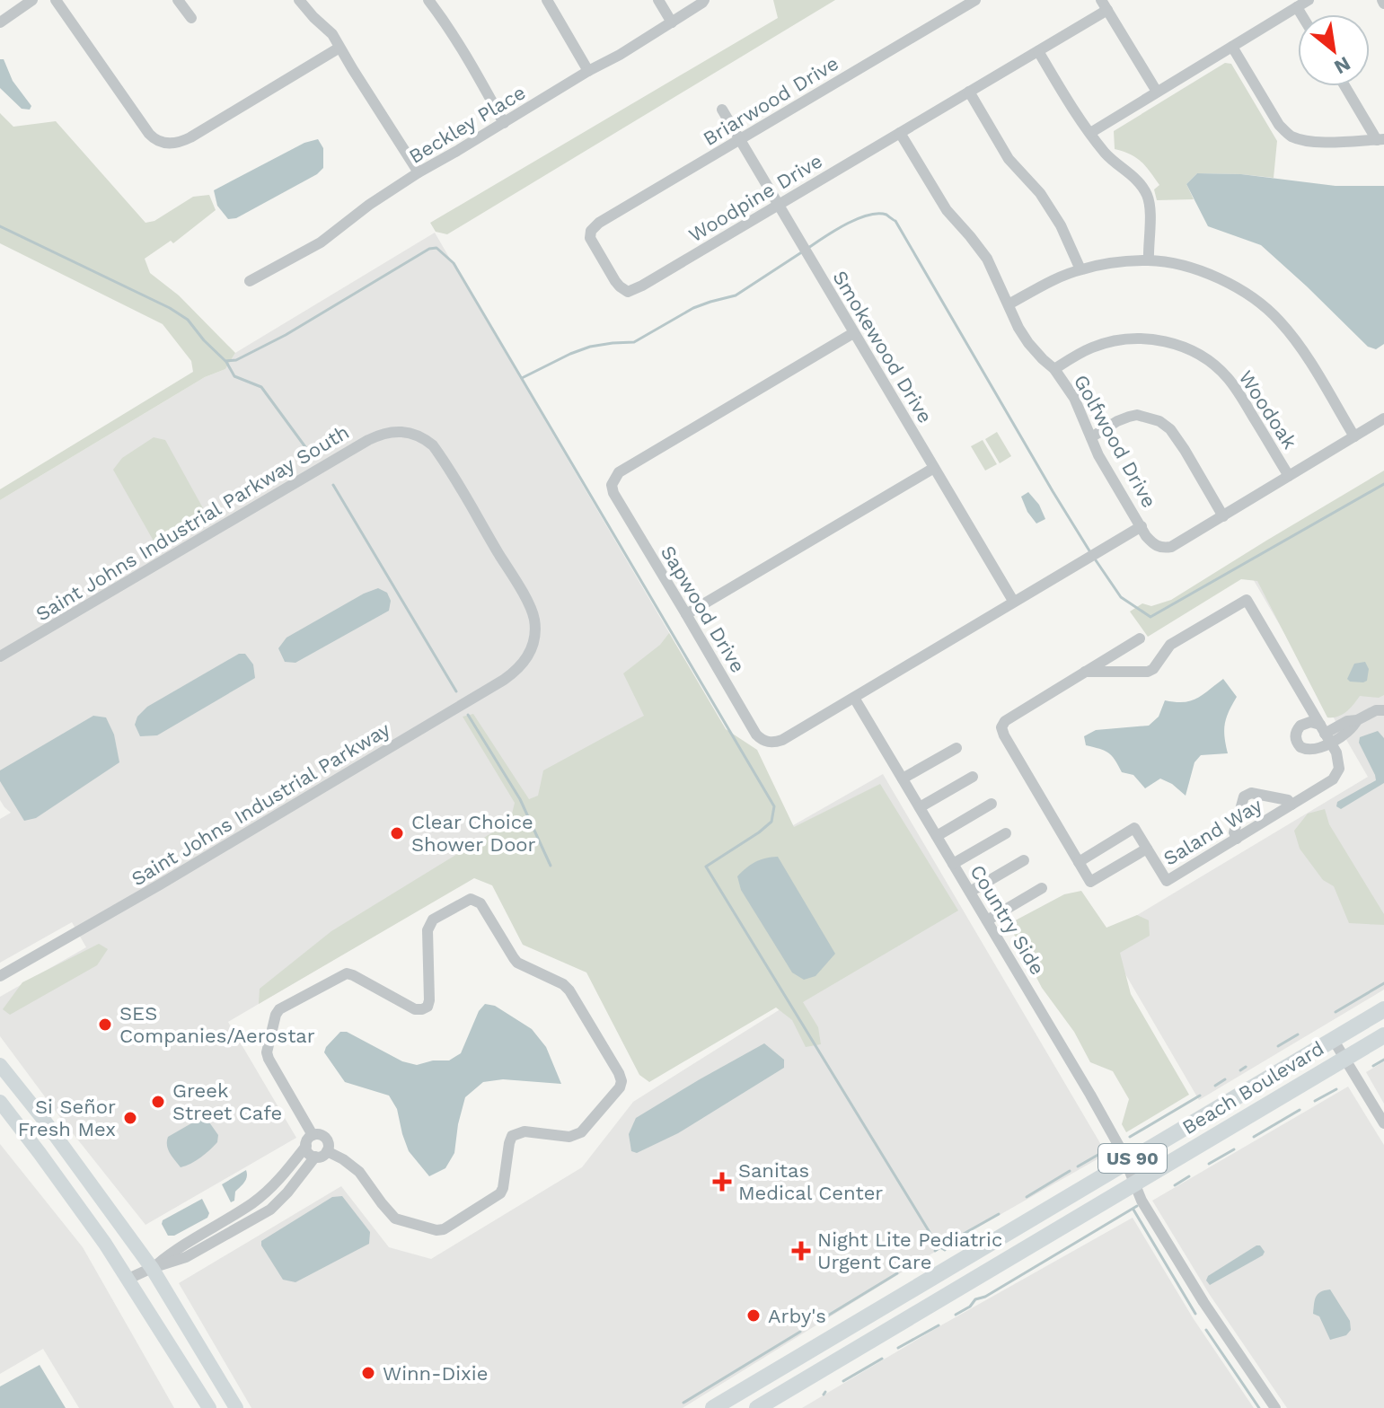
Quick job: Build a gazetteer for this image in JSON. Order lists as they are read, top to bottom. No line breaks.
{"streets":{"highway":["Beach Boulevard","US 90"],"street":["Briarwood Drive","Beckley Place","Woodpine Drive","Smokewood Drive","Woodoak","Golfwood Drive","Saint Johns Industrial Parkway South","Sapwood Drive","Saint Johns Industrial Parkway","Saland Way","Country Side"]},"crossings":[["Briarwood Drive","Woodpine Drive"],["Briarwood Drive","Smokewood Drive"],["Woodpine Drive","Smokewood Drive"],["Woodpine Drive","Golfwood Drive"],["Smokewood Drive","Sapwood Drive"],["Woodoak","Golfwood Drive"],["Saint Johns Industrial Parkway South","Saint Johns Industrial Parkway"],["Sapwood Drive","Country Side"],["Country Side","Beach Boulevard"],["Country Side","US 90"]],"places":{"other":["Clear Choice Shower Door","SES Companies/Aerostar","Greek Street Cafe","Si Señor Fresh Mex","Arby's","Winn-Dixie"],"health":["Sanitas Medical Center","Night Lite Pediatric Urgent Care"]},"north":"bottom right"}
